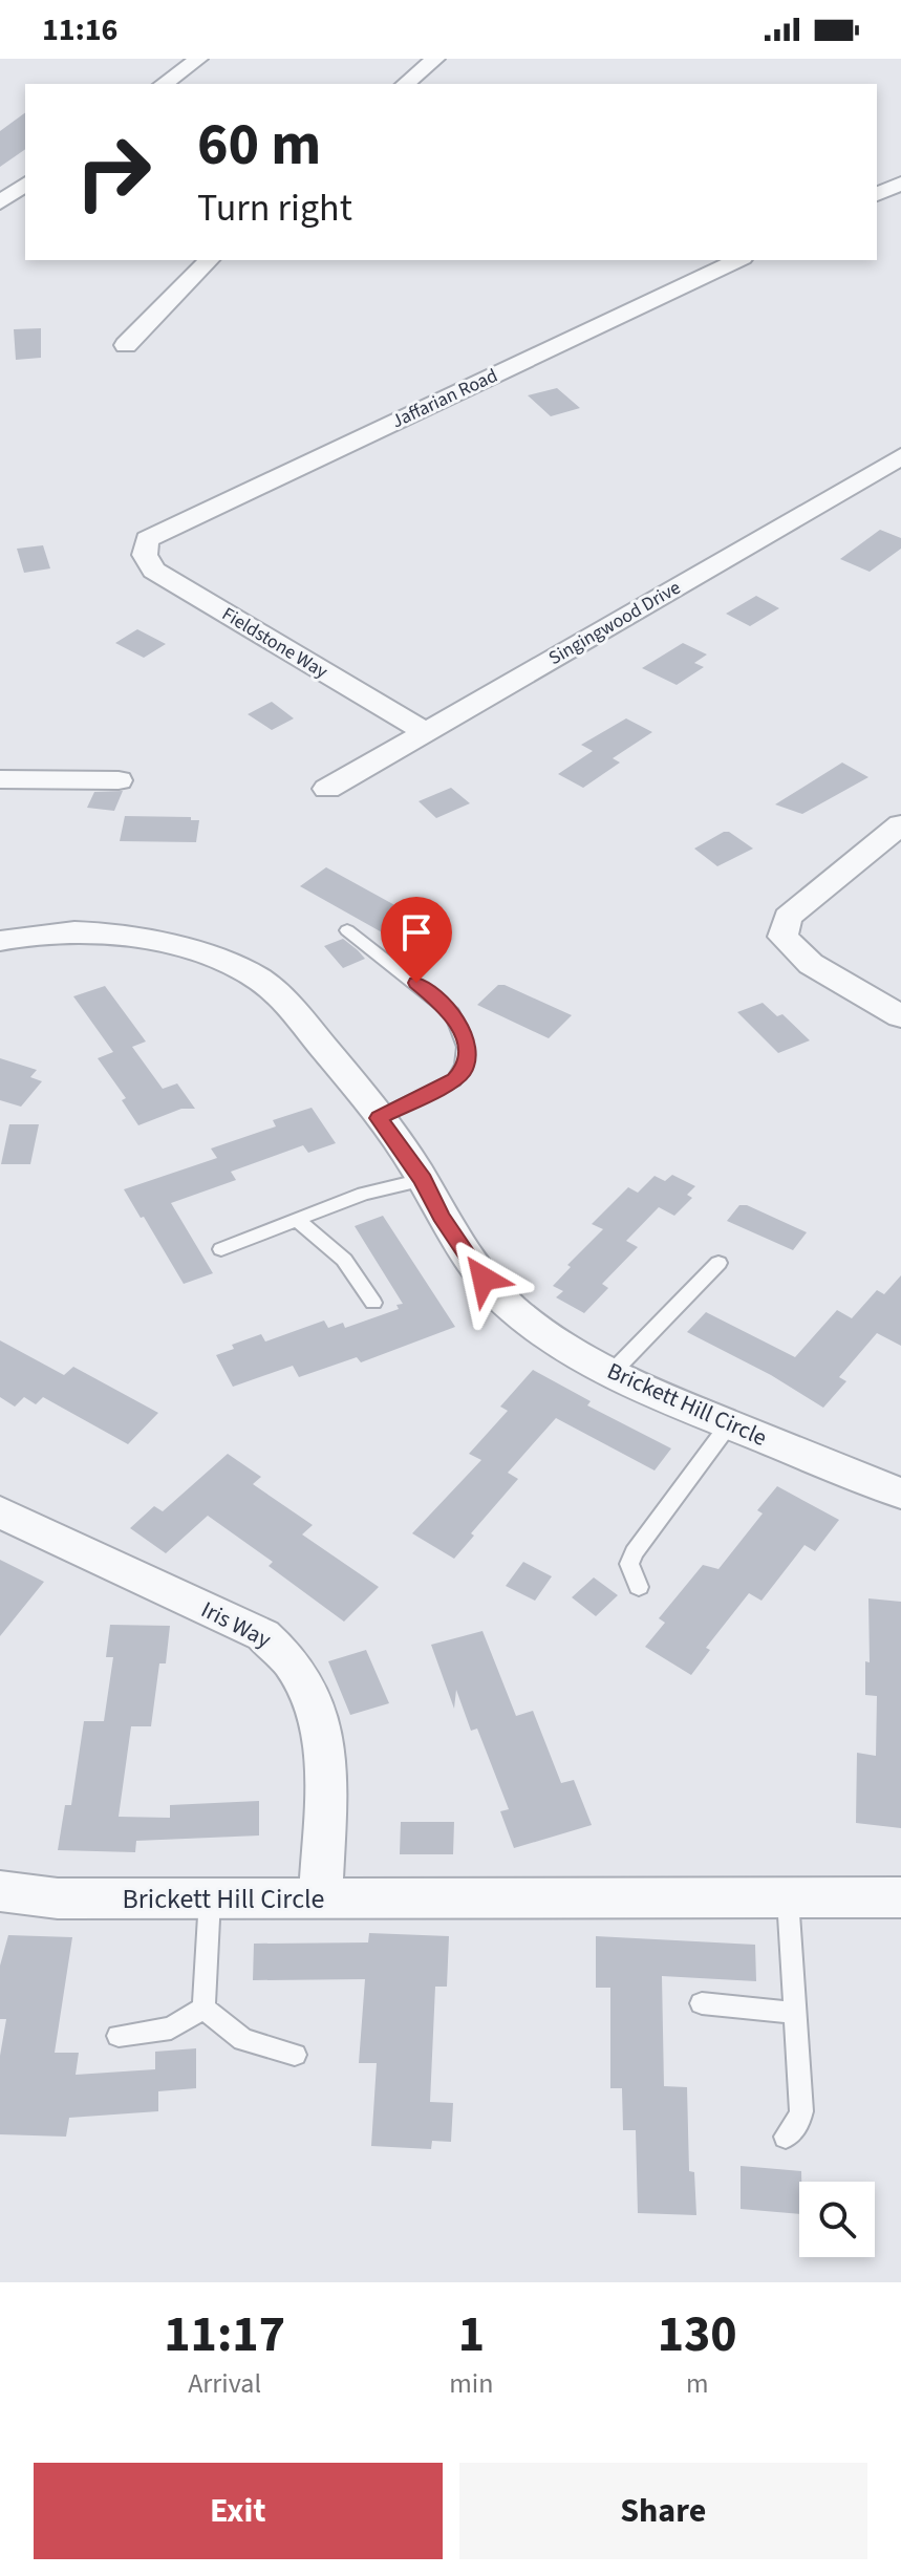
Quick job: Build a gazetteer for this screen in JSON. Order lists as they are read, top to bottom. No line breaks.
{"streets":{"street":["Jaffarian Road","Singingwood Drive","Fieldstone Way","Brickett Hill Circle","Iris Way"]},"crossings":[["Jaffarian Road","Fieldstone Way"],["Singingwood Drive","Fieldstone Way"],["Brickett Hill Circle","Iris Way"]],"page":{"status":"11:16","turn":["60 m","Turn right"],"eta":["11:17","Arrival","1","min","130","m"],"buttons":["Exit","Share"]}}
